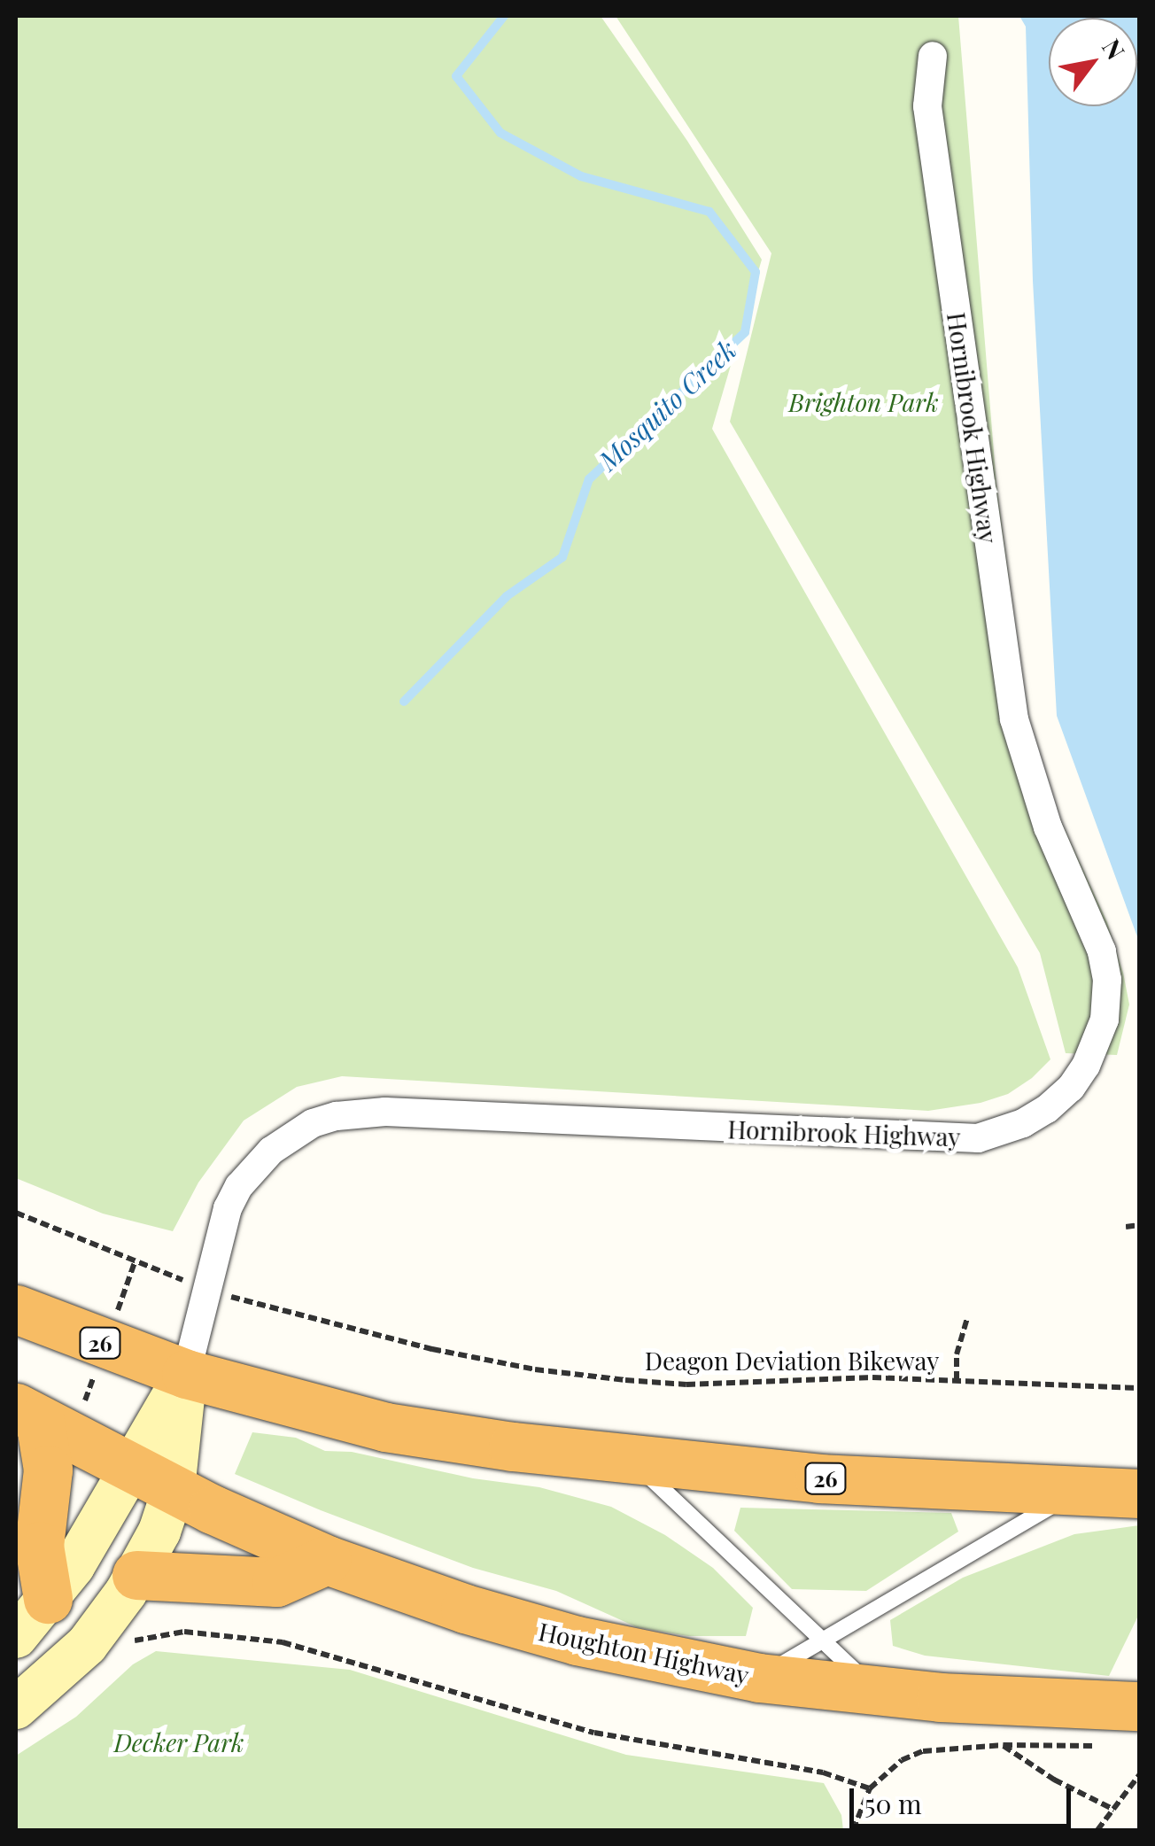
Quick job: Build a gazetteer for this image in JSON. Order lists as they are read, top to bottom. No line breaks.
{"streets":{"highway":["26","Houghton Highway"],"main road":["Hornibrook Highway"],"path":["Deagon Deviation Bikeway"]},"crossings":[["Hornibrook Highway","26"],["Hornibrook Highway","Houghton Highway"]],"water":["Mosquito Creek"],"parks":["Brighton Park","Decker Park"],"scale_bar":"50 m","north":"top right"}
